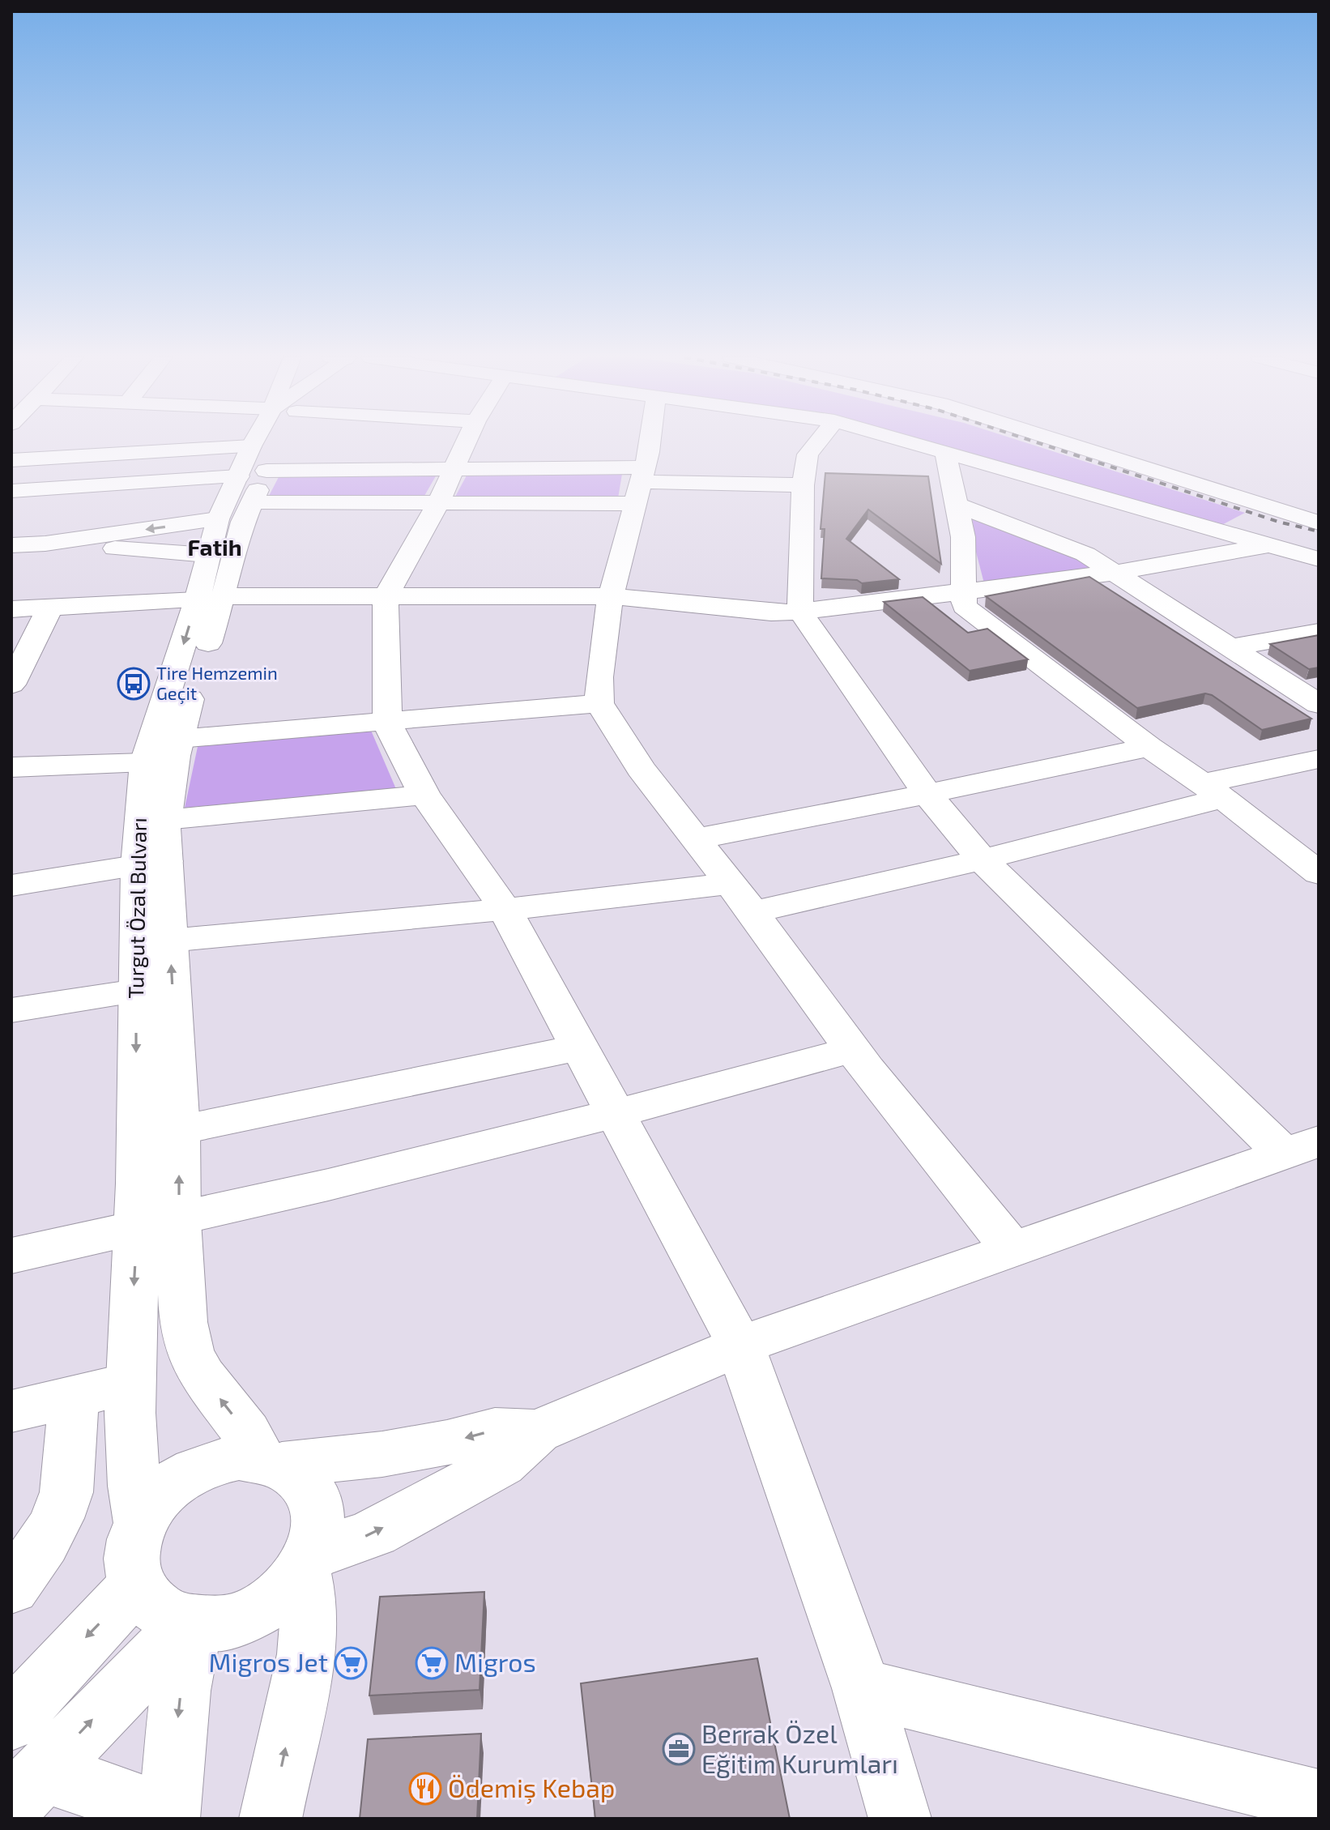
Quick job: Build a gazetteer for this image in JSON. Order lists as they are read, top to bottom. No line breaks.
{"streets":{"street":["Turgut Özal Bulvarı"]},"districts":["Fatih"],"places":{"bus stop":["Tire Hemzemin Geçit"],"supermarket":["Migros Jet","Migros"],"office":["Berrak Özel Eğitim Kurumları"],"restaurant":["Ödemiş Kebap"]}}
